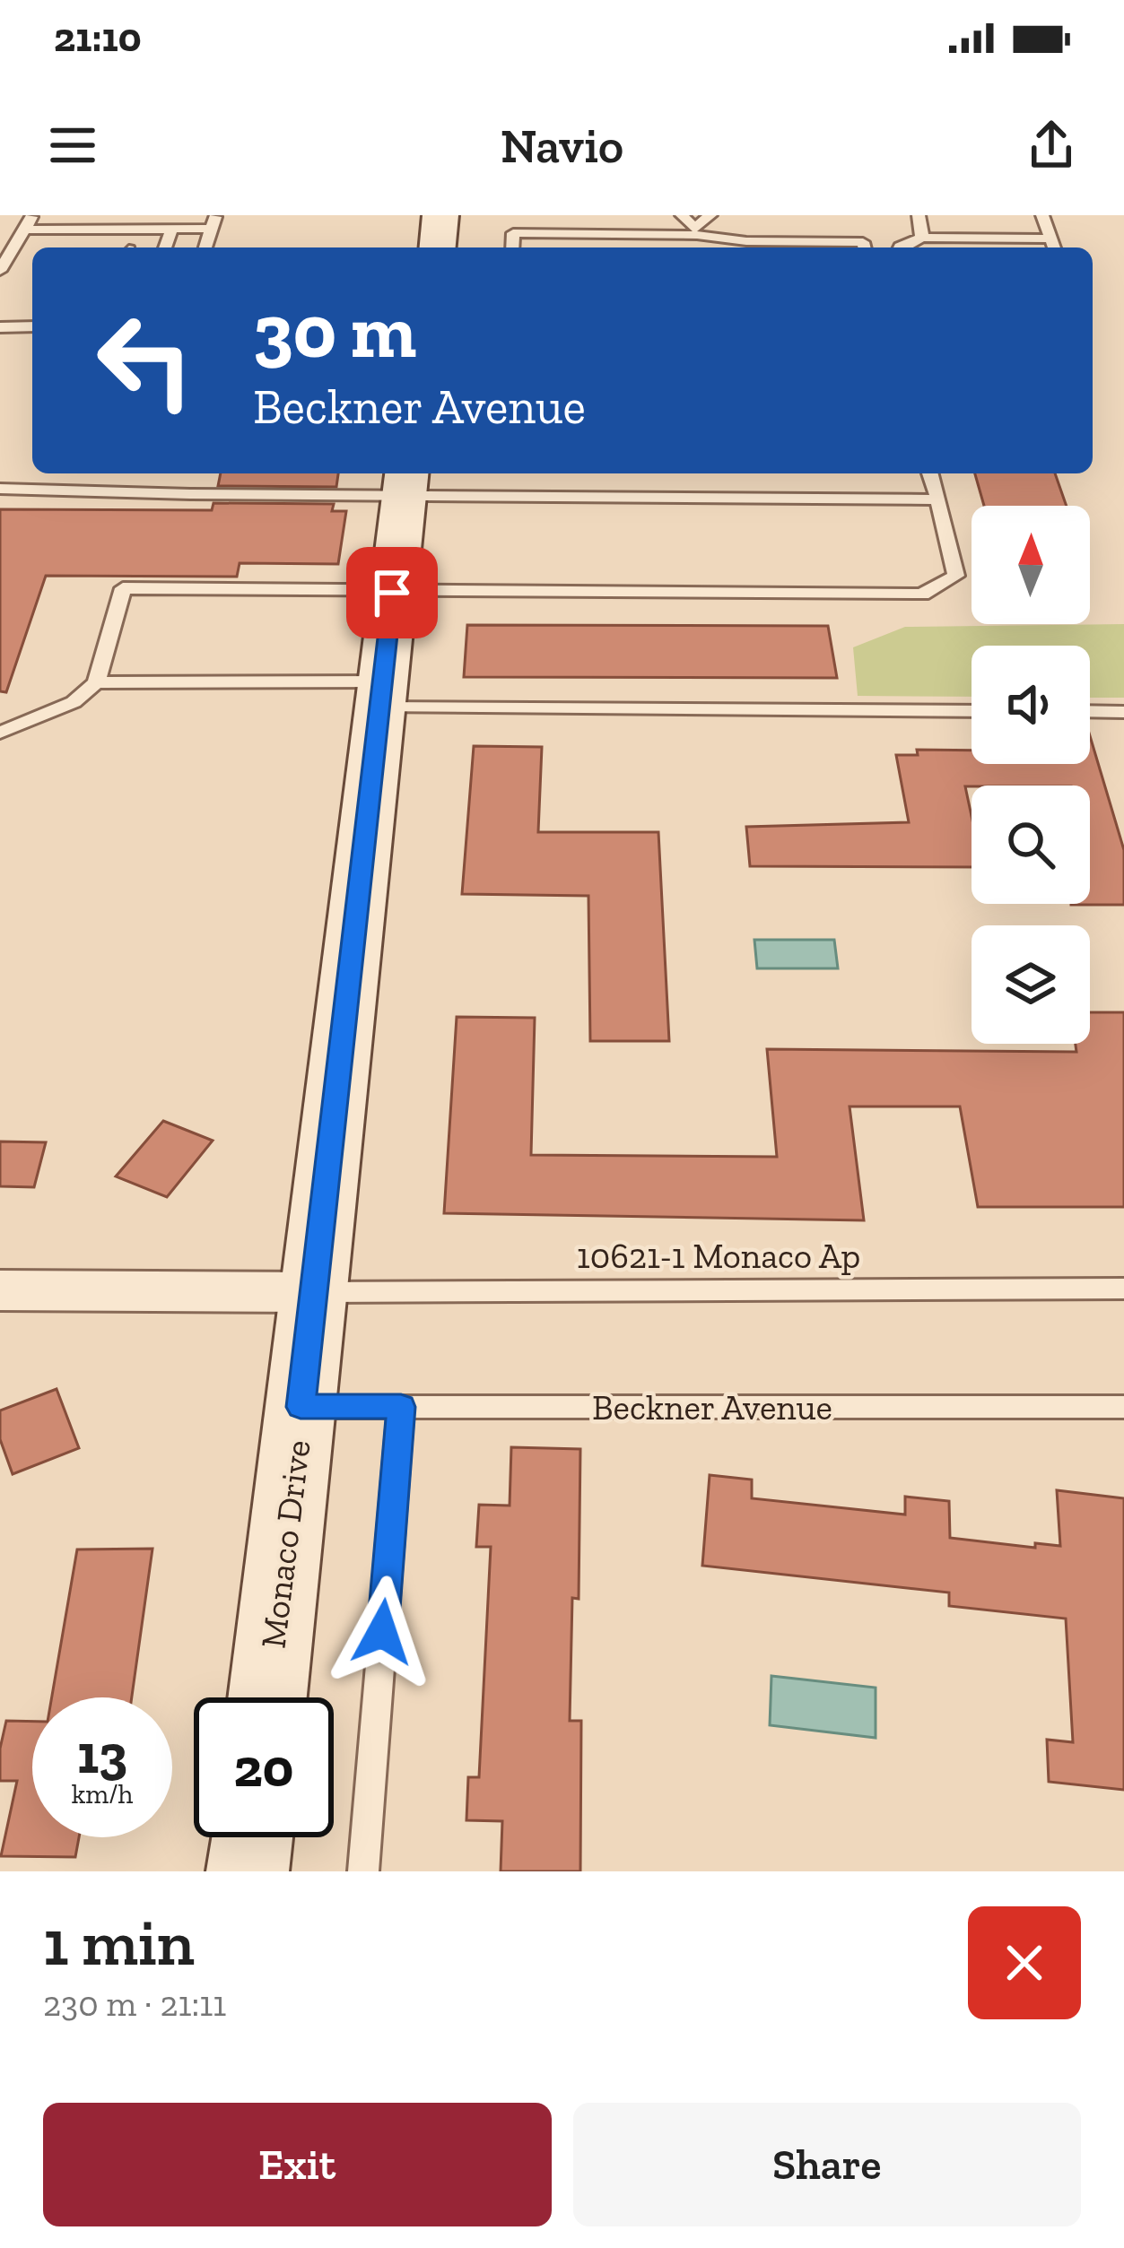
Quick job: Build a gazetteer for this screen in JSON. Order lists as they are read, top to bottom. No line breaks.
{"streets":{"street":["Monaco Drive"],"lane":["10621-1 Monaco Ap","Beckner Avenue"]},"crossings":[["10621-1 Monaco Ap","Monaco Drive"],["Beckner Avenue","Monaco Drive"]],"north":"top","page":{"status":"21:10","header":"Navio","turn":["30 m","Beckner Avenue"],"speed":"13 km/h","limit":"20","heading":["1 min","230 m · 21:11"],"buttons":["Exit","Share"]}}
